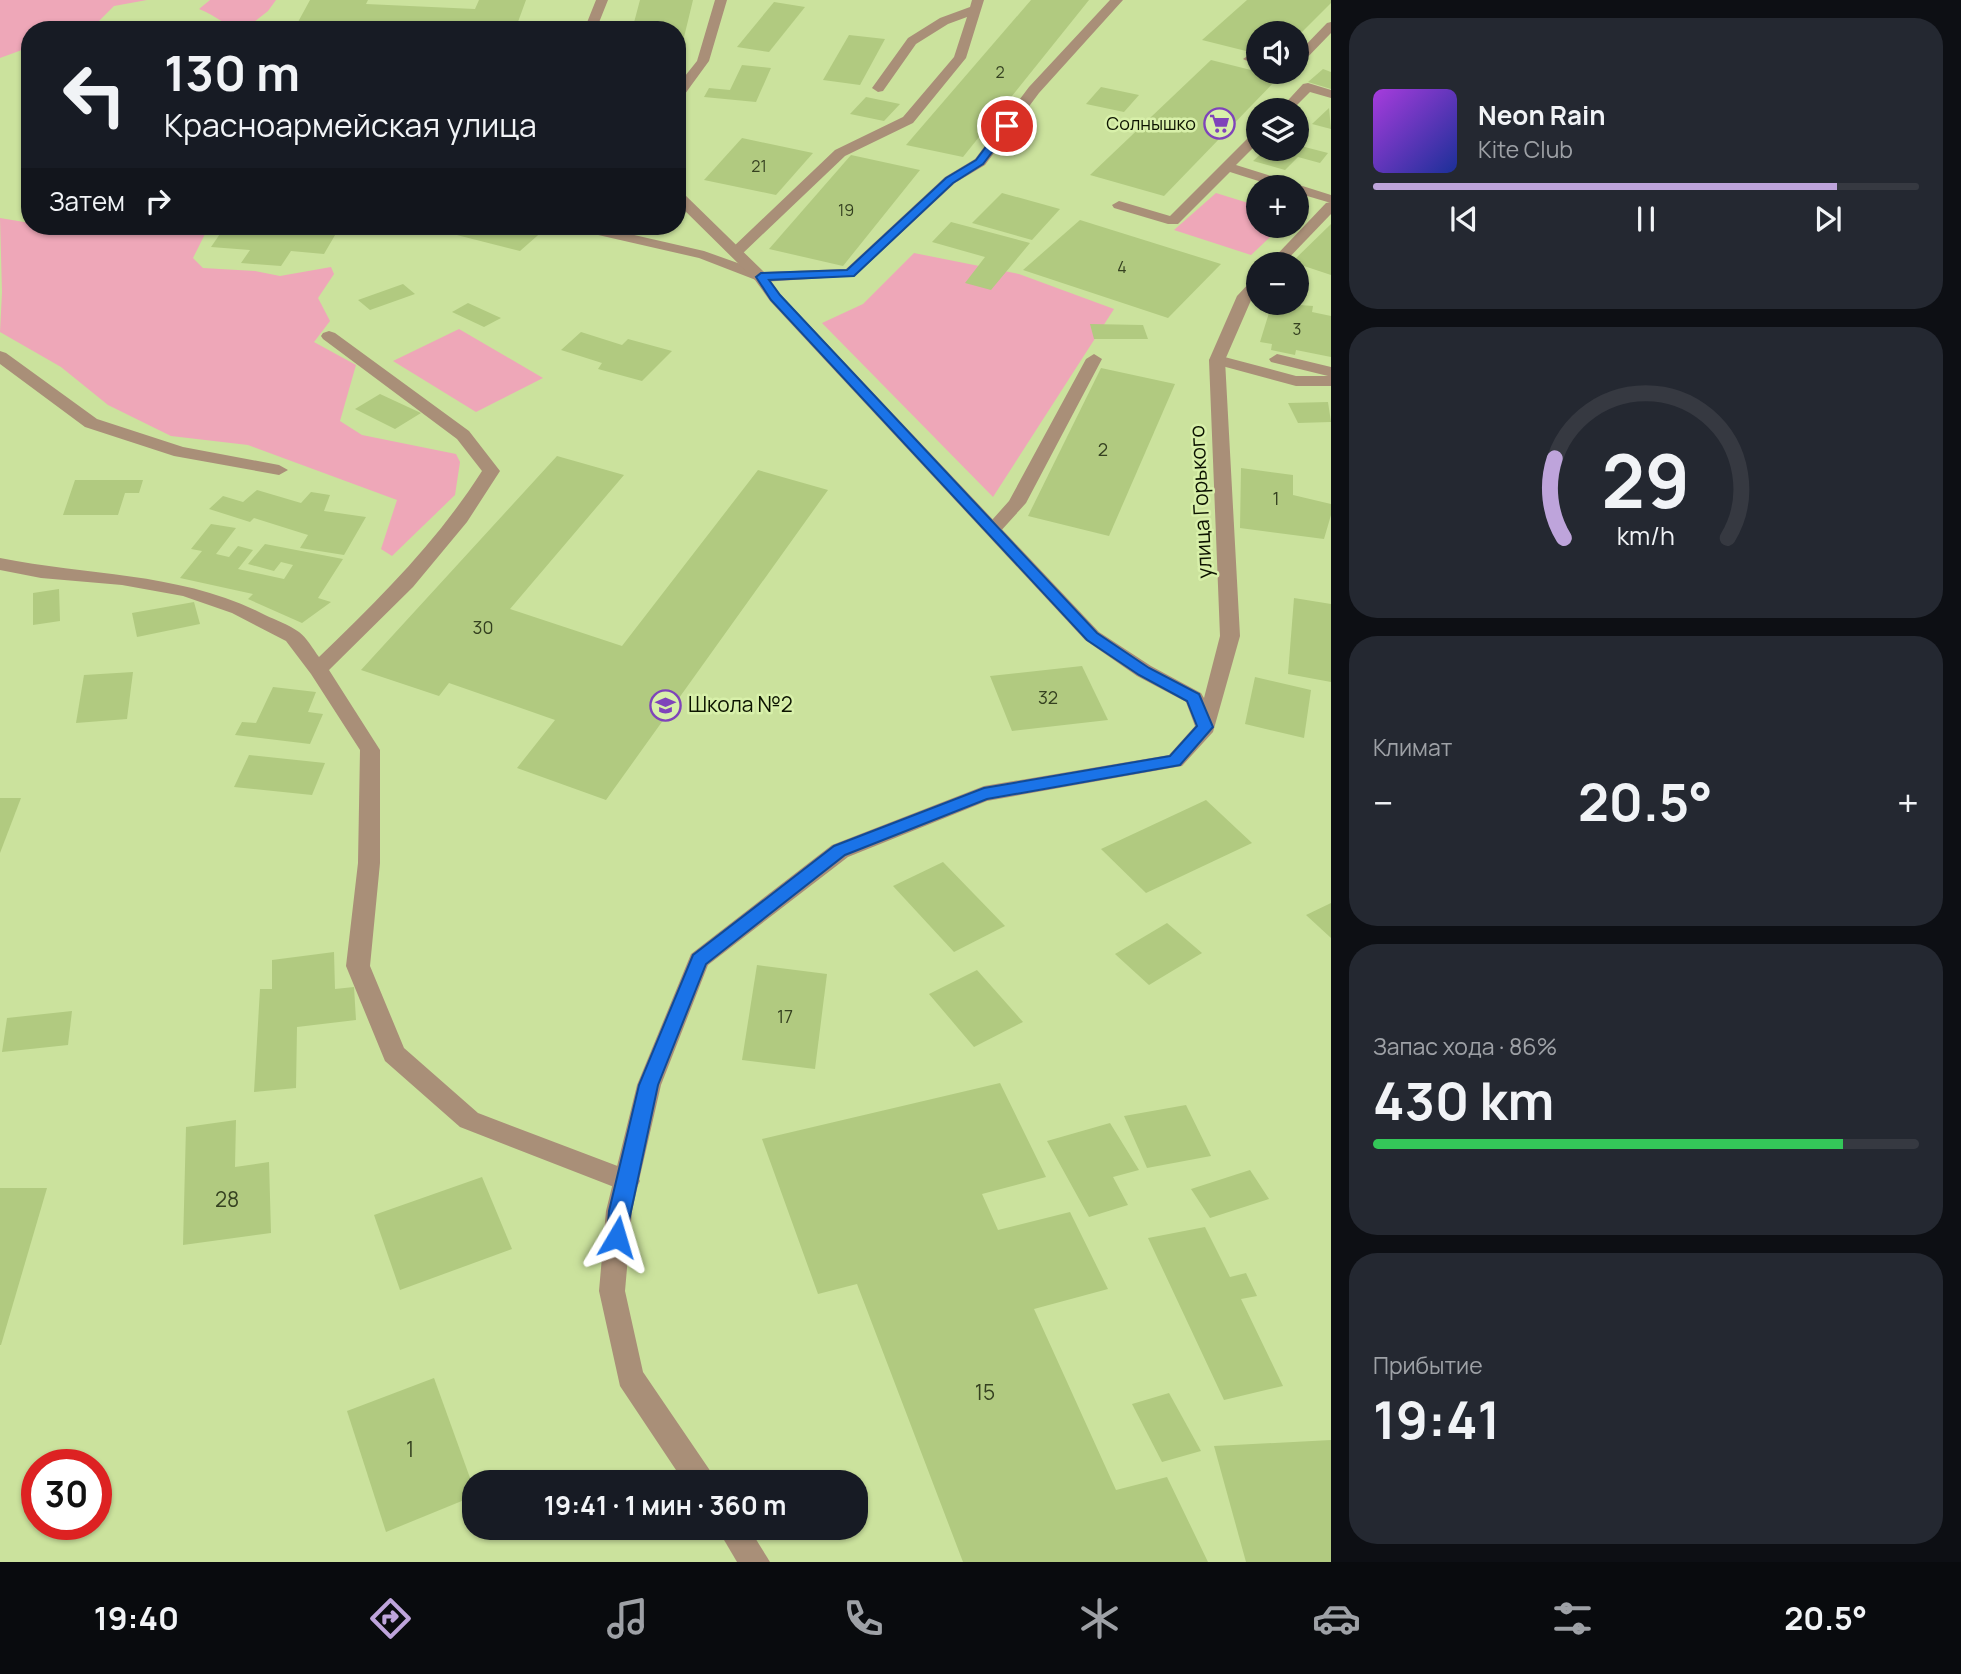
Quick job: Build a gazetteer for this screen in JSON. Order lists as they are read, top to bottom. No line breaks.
{"streets":{"street":["улица Горького"]},"places":{"supermarket":["Солнышко"],"school or university":["Школа №2"]},"house_numbers":["2","21","19","4","3","2","1","30","32","17","28","15","1"],"page":{"map_buttons":["+","−"],"turn":["130 m","Красноармейская улица"],"song":["Neon Rain","Kite Club"],"then":"Затем","tile":["Климат",["Запас хода · 86%","430 km"],["Прибытие","19:41"]],"heat":["−","20.5°","+"],"limit":"30","trip":"19:41 · 1 мин · 360 m","tabs":["19:40","20.5°"],"gauge":["29","km/h"]}}
